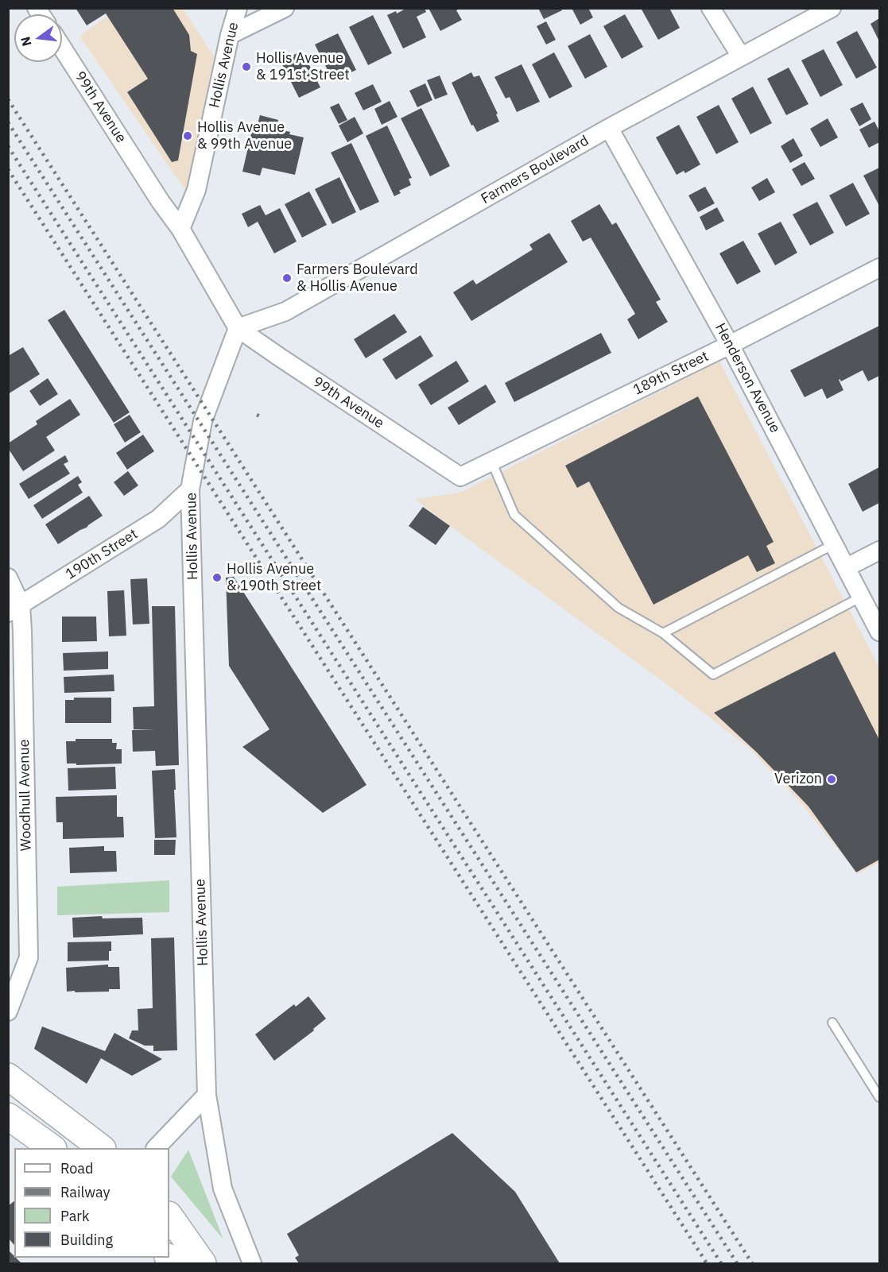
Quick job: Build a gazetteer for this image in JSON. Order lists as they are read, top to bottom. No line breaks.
{"streets":{"street":["Hollis Avenue","99th Avenue","Farmers Boulevard","189th Street","Henderson Avenue","190th Street","Woodhull Avenue"]},"crossings":[["Hollis Avenue","99th Avenue"],["Hollis Avenue","Farmers Boulevard"],["Hollis Avenue","190th Street"],["99th Avenue","Farmers Boulevard"],["99th Avenue","189th Street"],["Farmers Boulevard","Henderson Avenue"],["189th Street","Henderson Avenue"],["190th Street","Woodhull Avenue"]],"places":["Hollis Avenue & 191st Street","Hollis Avenue & 99th Avenue","Farmers Boulevard & Hollis Avenue","Hollis Avenue & 190th Street","Verizon"],"legend":["Road","Railway","Park","Building"],"north":"left"}
